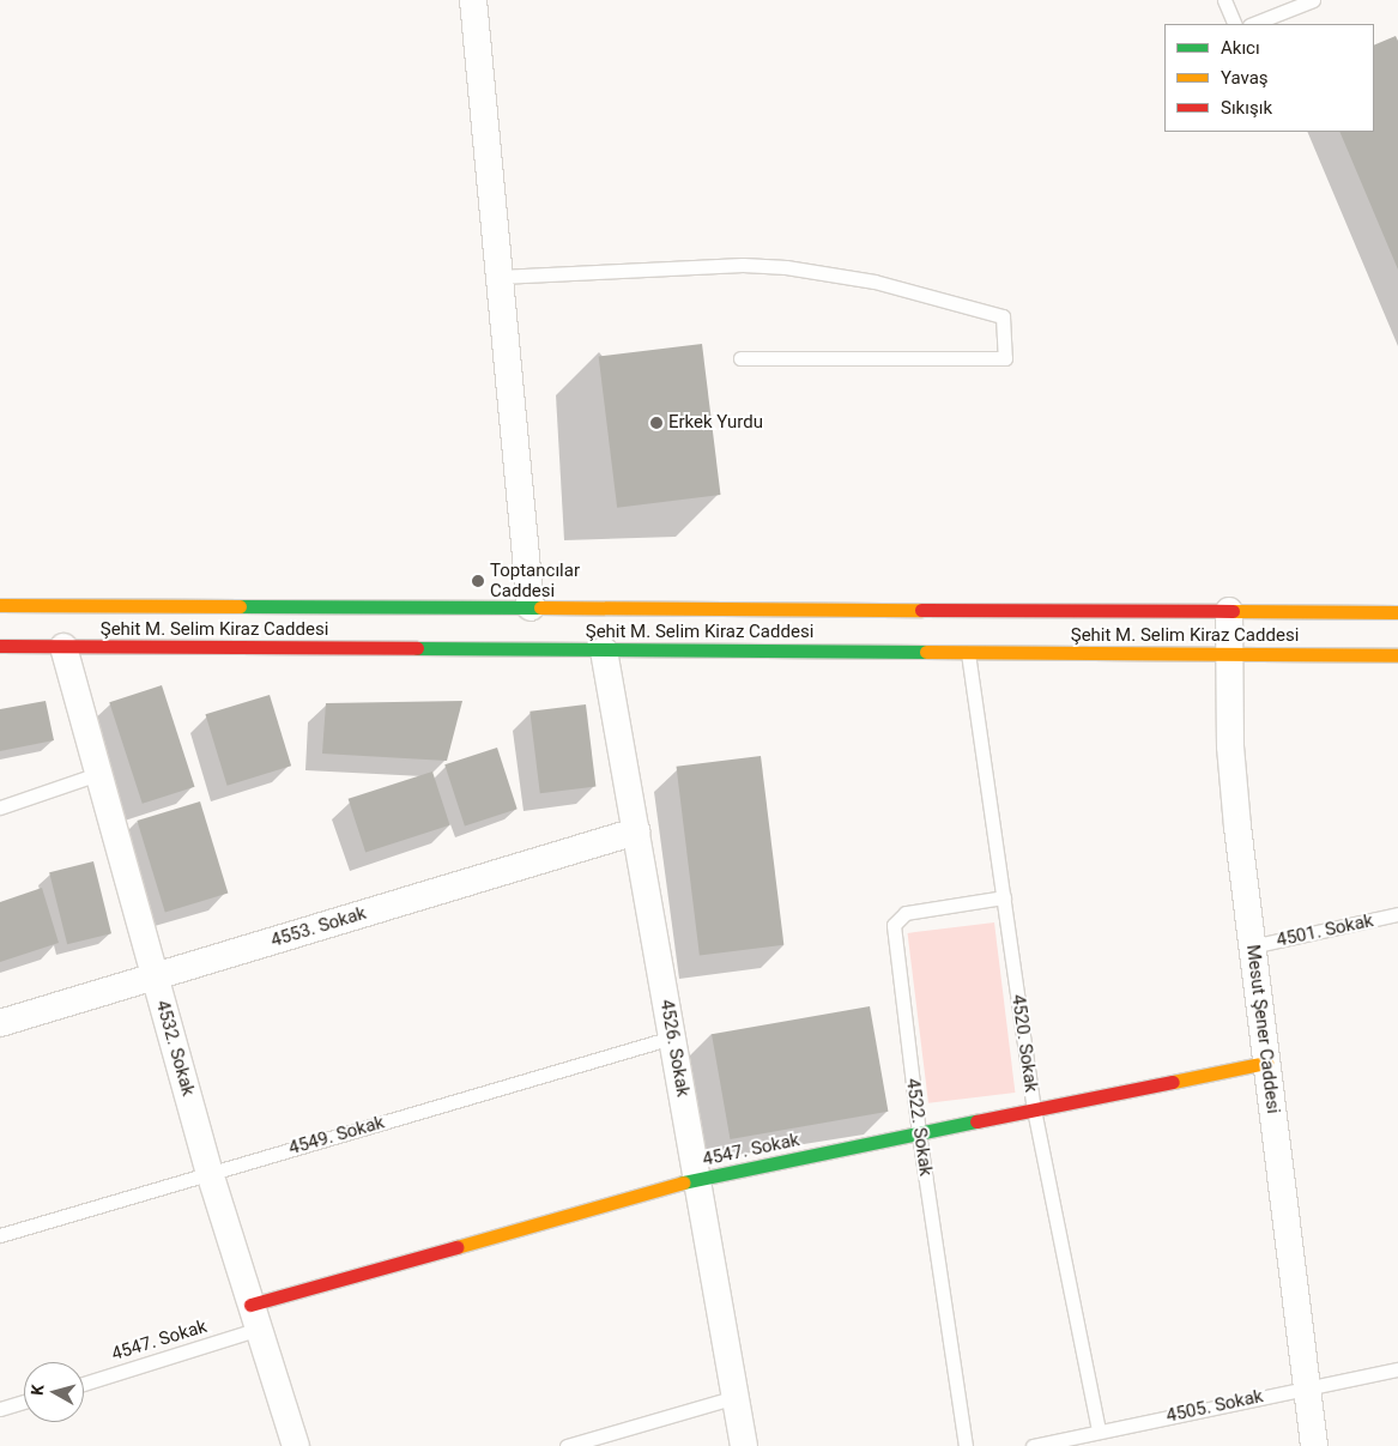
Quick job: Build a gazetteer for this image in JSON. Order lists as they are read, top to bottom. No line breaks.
{"streets":{"street":["Şehit M. Selim Kiraz Caddesi","4553. Sokak","Mesut Şener Caddesi","4532. Sokak","4526. Sokak","4547. Sokak"],"lane":["4501. Sokak","4520. Sokak","4522. Sokak","4549. Sokak","4505. Sokak"]},"crossings":[["Şehit M. Selim Kiraz Caddesi","Mesut Şener Caddesi"],["Şehit M. Selim Kiraz Caddesi","4520. Sokak"],["Şehit M. Selim Kiraz Caddesi","4532. Sokak"],["Şehit M. Selim Kiraz Caddesi","4526. Sokak"],["4553. Sokak","4532. Sokak"],["4553. Sokak","4526. Sokak"],["4501. Sokak","Mesut Şener Caddesi"],["Mesut Şener Caddesi","4547. Sokak"],["Mesut Şener Caddesi","4505. Sokak"],["4520. Sokak","4522. Sokak"],["4520. Sokak","4547. Sokak"],["4520. Sokak","4505. Sokak"],["4532. Sokak","4549. Sokak"],["4532. Sokak","4547. Sokak"],["4526. Sokak","4549. Sokak"],["4526. Sokak","4547. Sokak"],["4522. Sokak","4547. Sokak"]],"places":["Erkek Yurdu","Toptancılar Caddesi"],"legend":["Akıcı","Yavaş","Sıkışık"],"north":"left"}
